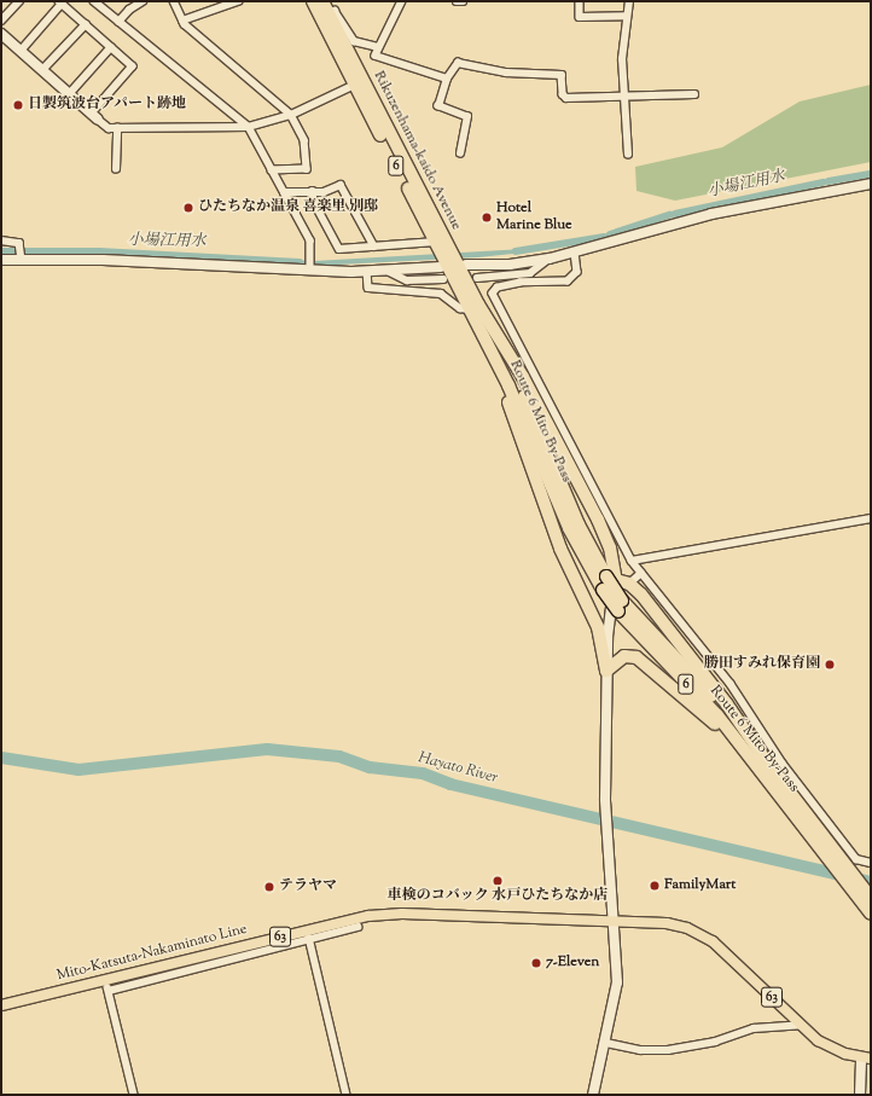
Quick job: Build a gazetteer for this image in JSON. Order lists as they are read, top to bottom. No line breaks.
{"streets":{"highway":["Rikuzenhama-kaido Avenue","6","Route 6 Mito By-Pass"],"main road":["63","Mito-Katsuta-Nakaminato Line"]},"crossings":[["Rikuzenhama-kaido Avenue","Route 6 Mito By-Pass"]],"water":["小場江用水","Hayato River"],"places":["日製筑波台アパート跡地","ひたちなか温泉 喜楽里 別邸","Hotel Marine Blue","勝田すみれ保育園","車検のコバック 水戸ひたちなか店","FamilyMart","テラヤマ","7-Eleven"]}
